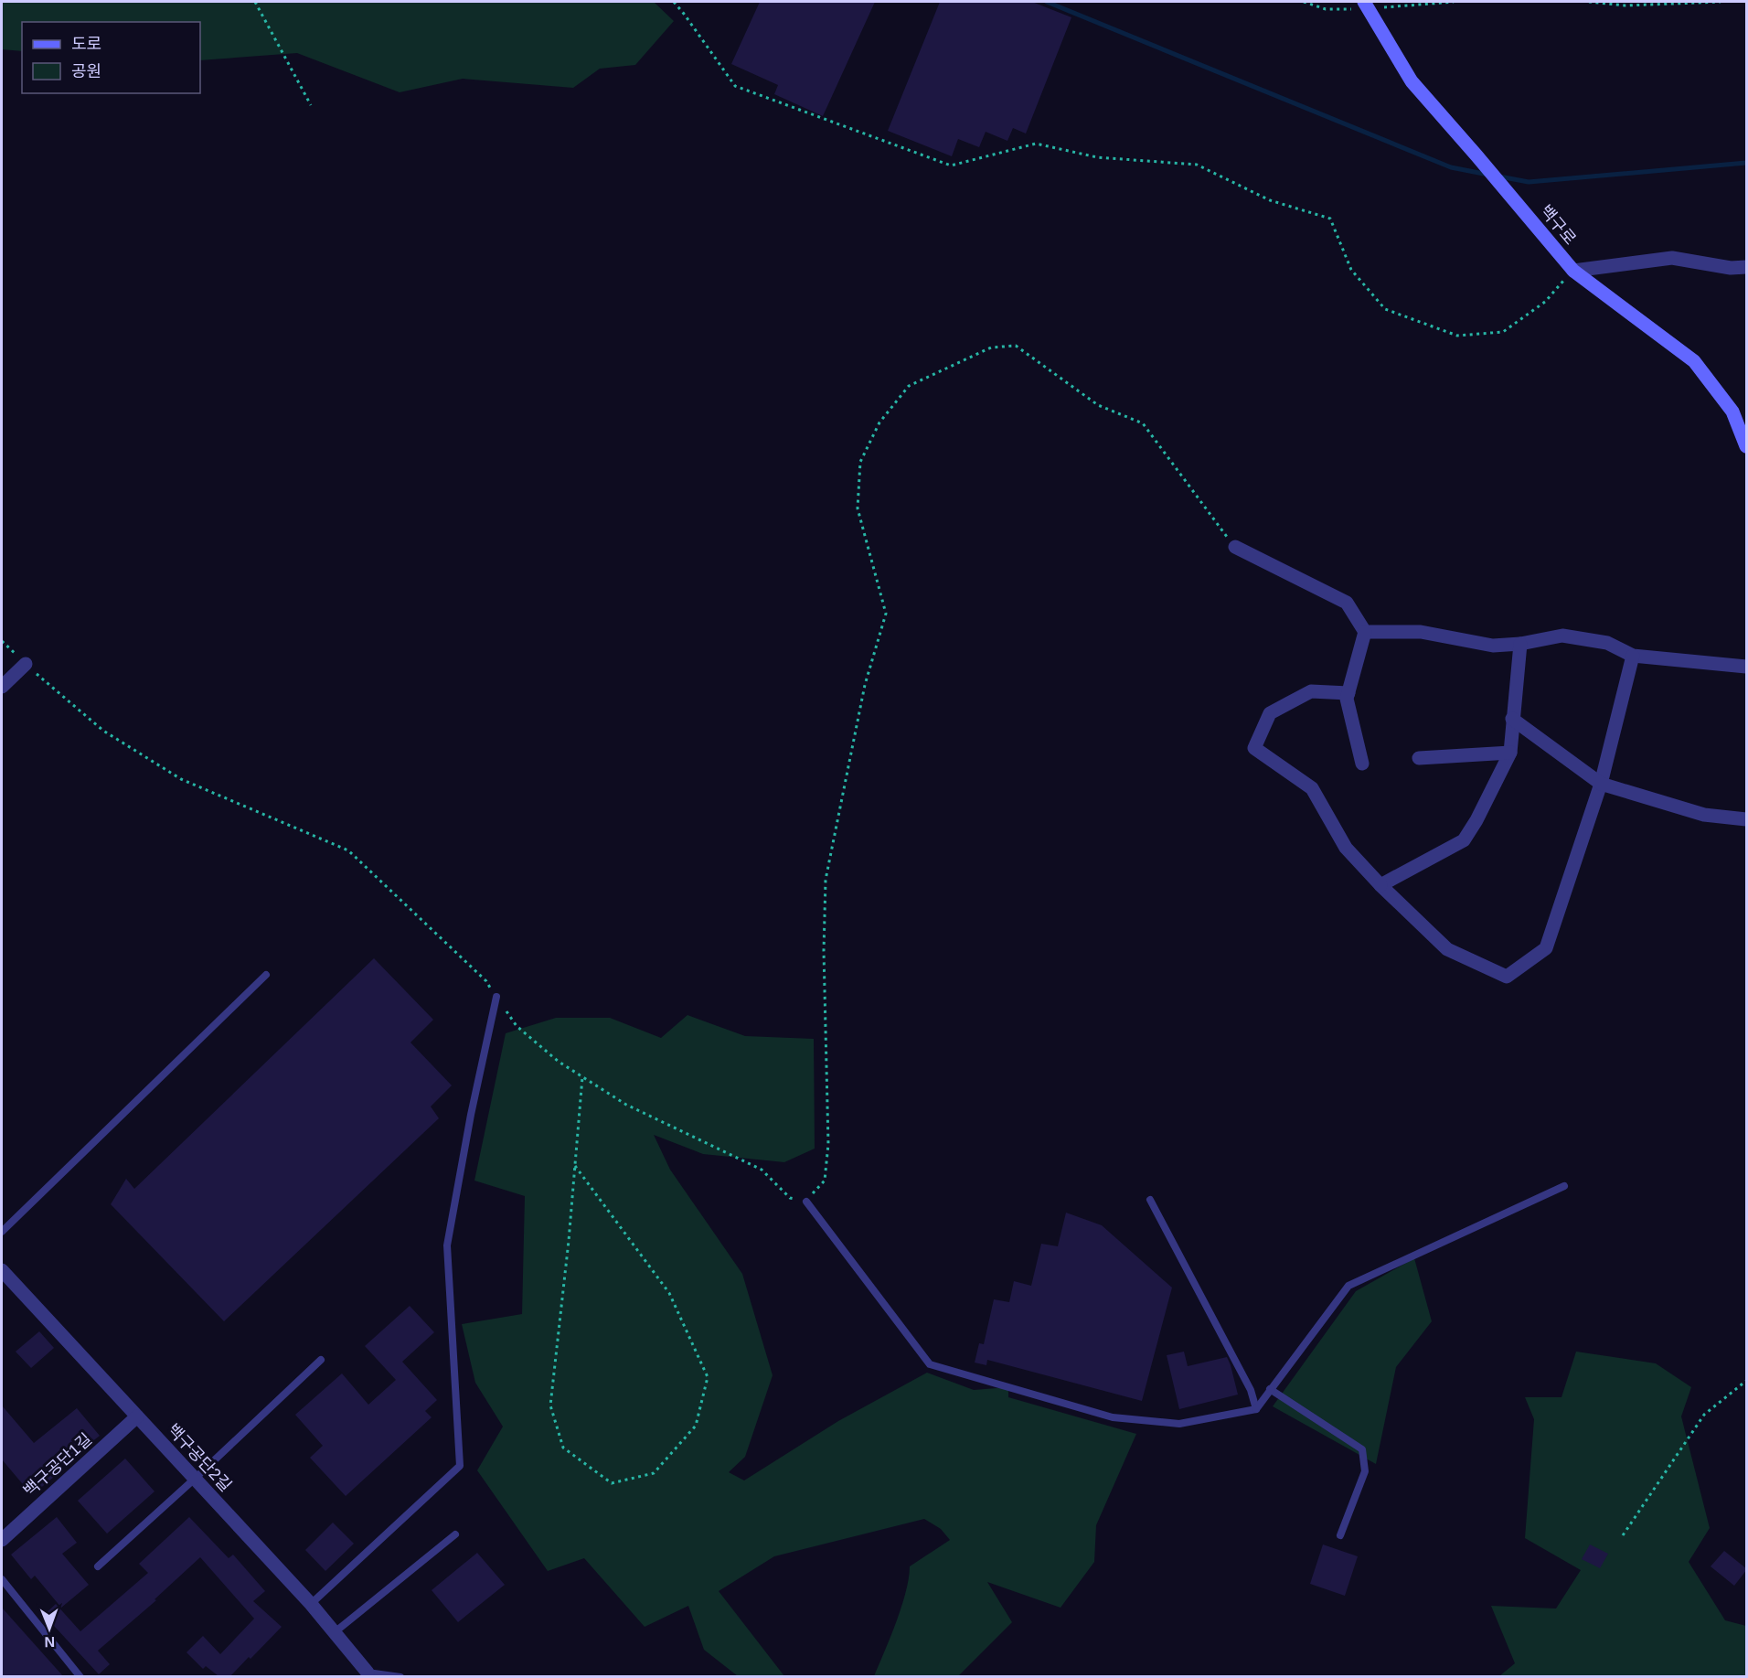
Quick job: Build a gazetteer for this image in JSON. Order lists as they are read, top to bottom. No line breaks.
{"streets":{"street":["백구로","백구공단2길","백구공단1길"]},"crossings":[["백구공단2길","백구공단1길"]],"legend":["도로","공원"],"north":"bottom"}
